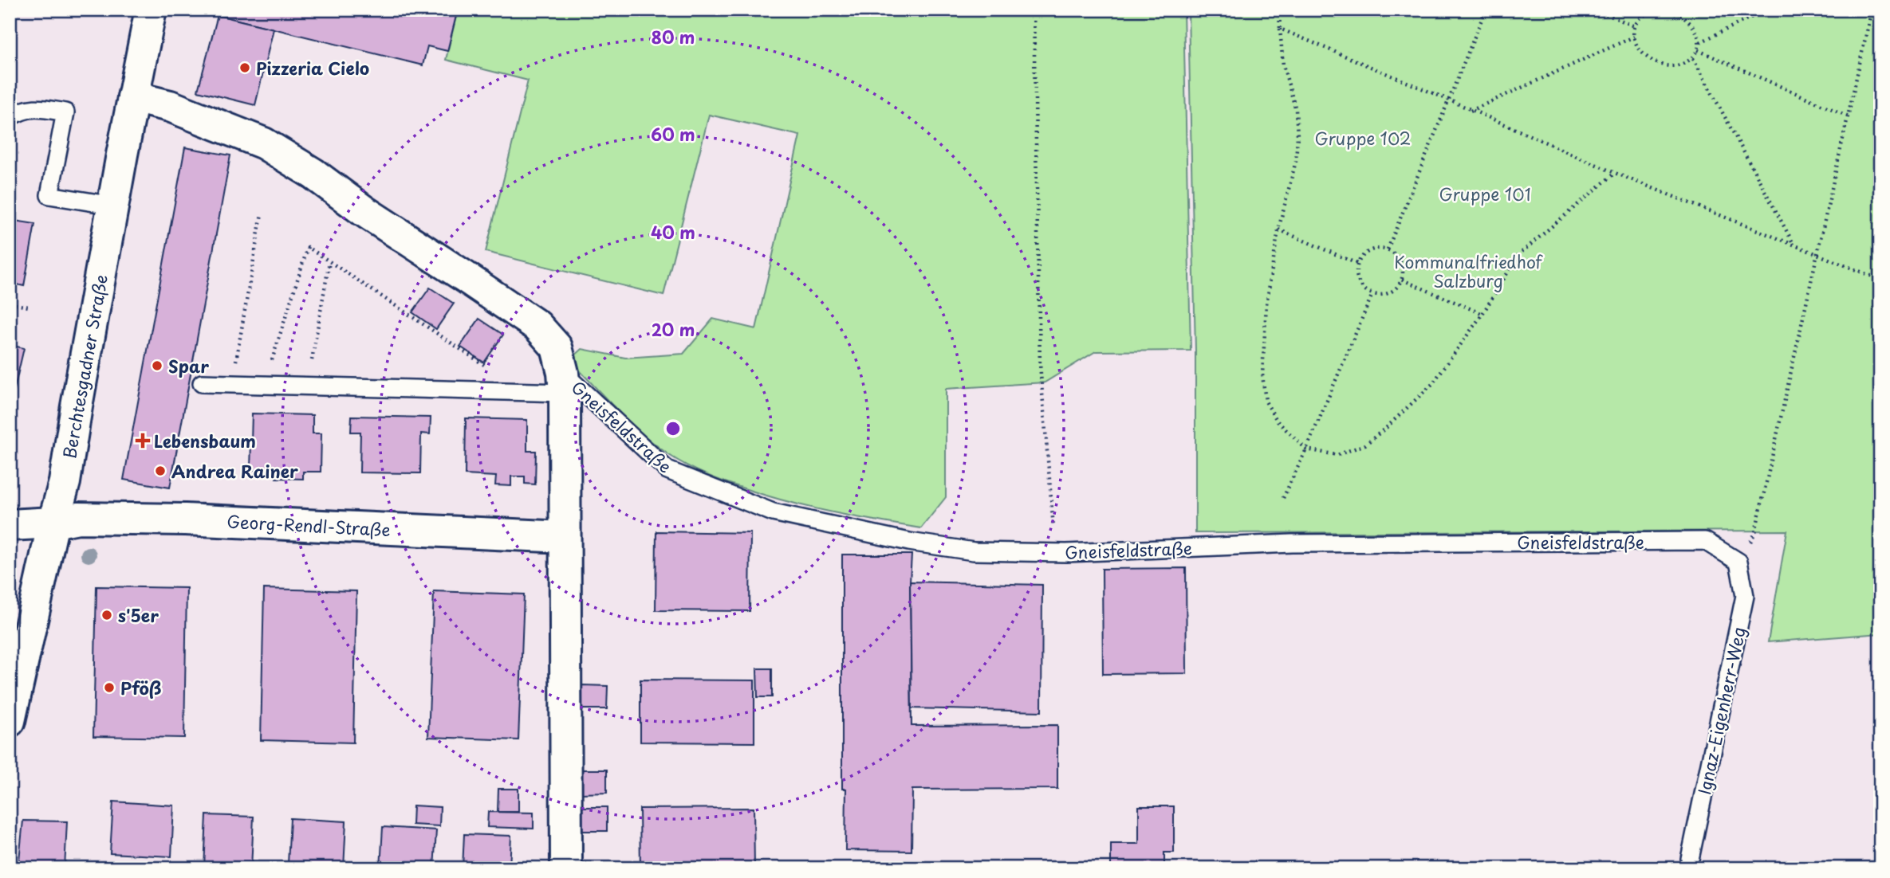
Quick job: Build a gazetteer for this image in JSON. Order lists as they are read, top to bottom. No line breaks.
{"streets":{"street":["Berchtesgadner Straße","Gneisfeldstraße","Georg-Rendl-Straße"],"lane":["Ignaz-Eigenherr-Weg"]},"crossings":[["Berchtesgadner Straße","Gneisfeldstraße"],["Berchtesgadner Straße","Georg-Rendl-Straße"],["Gneisfeldstraße","Georg-Rendl-Straße"],["Gneisfeldstraße","Ignaz-Eigenherr-Weg"]],"parks":["Gruppe 102","Gruppe 101","Kommunalfriedhof Salzburg"],"places":{"other":["Pizzeria Cielo","Spar","Andrea Rainer","s'5er","Pföß"],"health":["Lebensbaum"]},"rings":["80 m","60 m","40 m","20 m"]}
